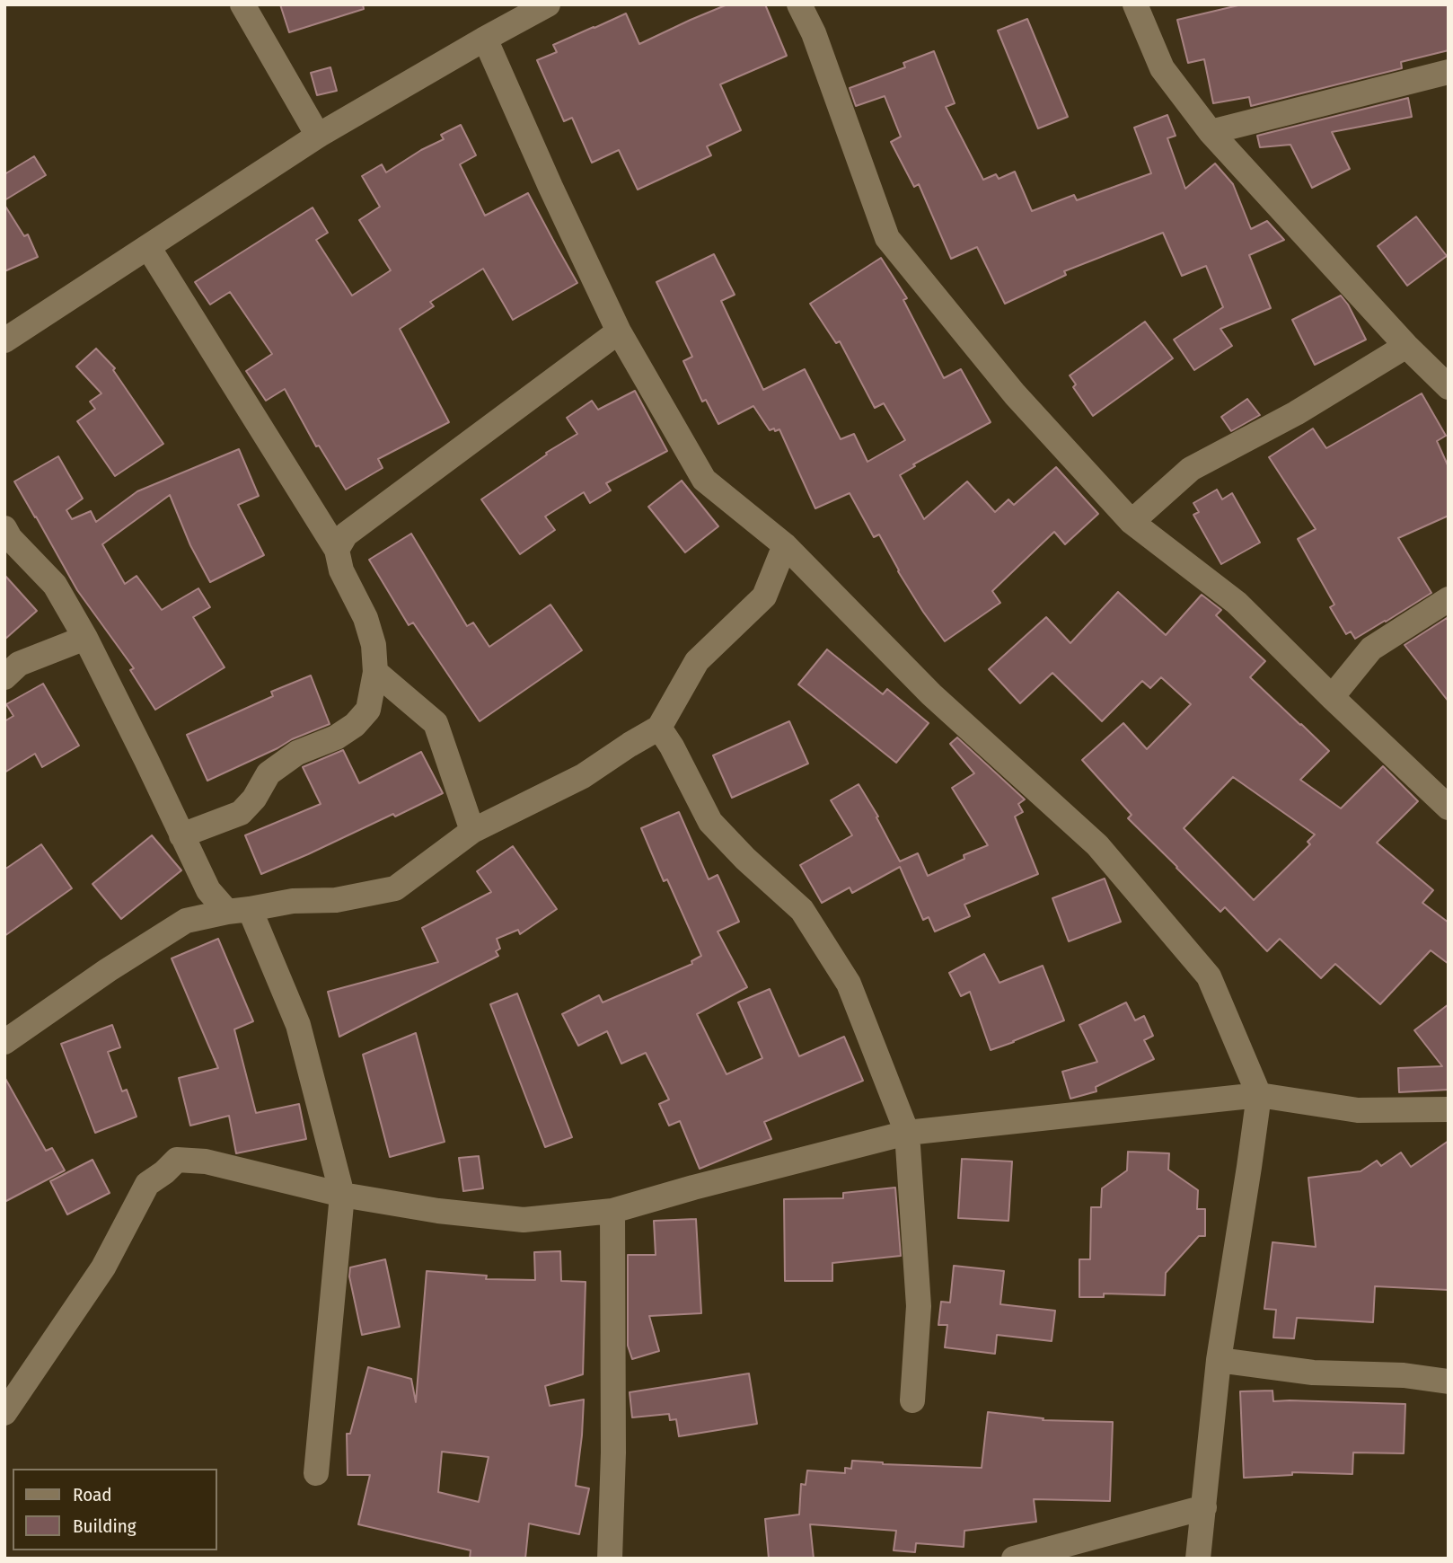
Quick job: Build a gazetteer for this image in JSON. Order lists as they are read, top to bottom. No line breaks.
{"legend":["Road","Building"]}
